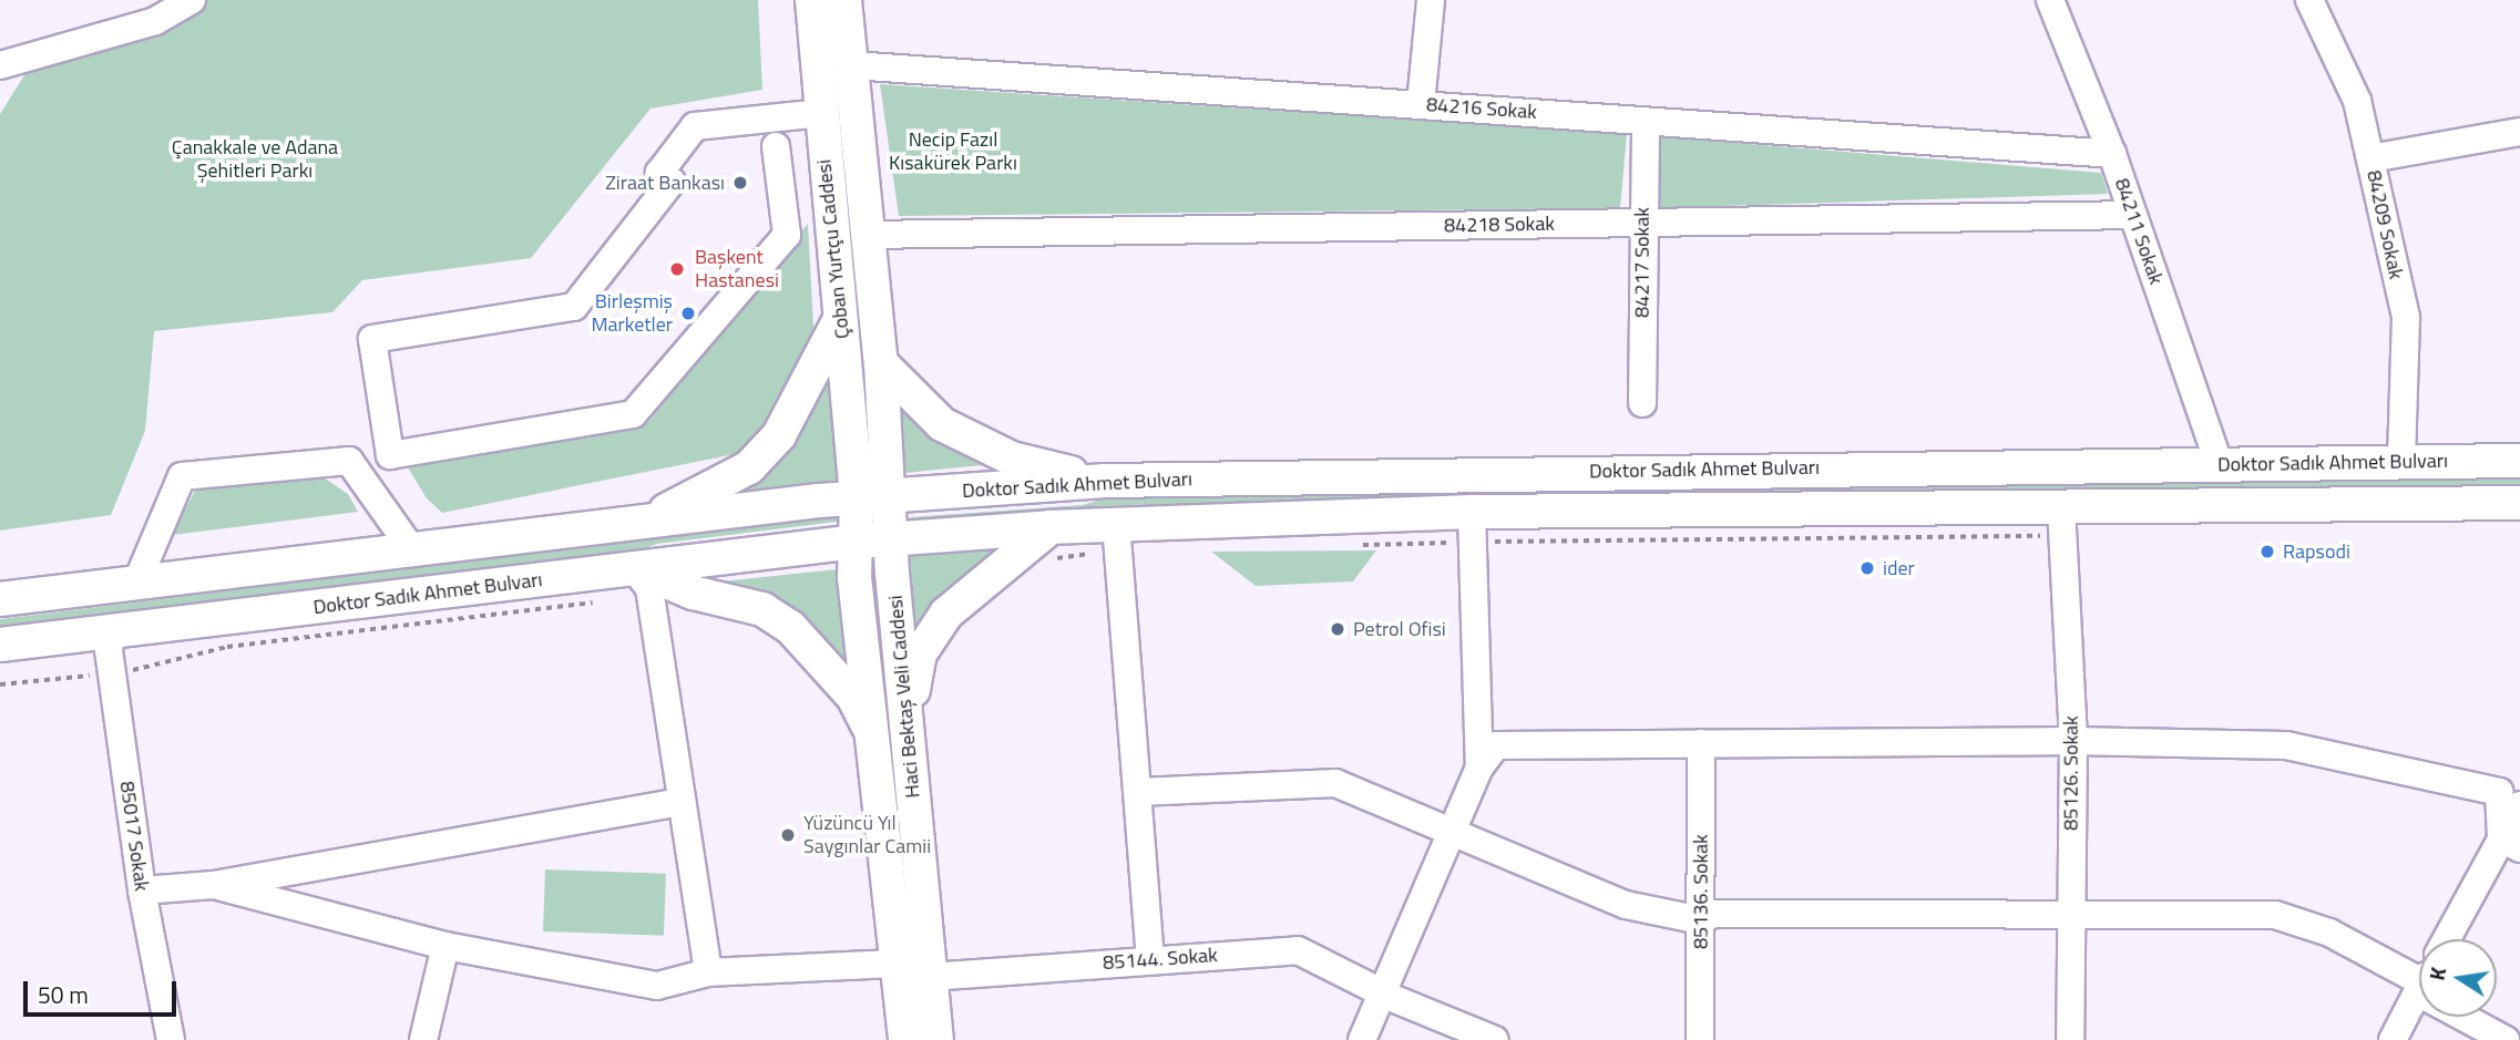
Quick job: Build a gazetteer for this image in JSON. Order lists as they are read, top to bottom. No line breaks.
{"streets":{"main road":["Çoban Yurtçu Caddesi","Doktor Sadık Ahmet Bulvarı","Haci Bektaş Veli Caddesi"],"street":["84216 Sokak","84218 Sokak","84209 Sokak","84211 Sokak","84217 Sokak","85126. Sokak","85017 Sokak","85136. Sokak","85144. Sokak"]},"crossings":[["84216 Sokak","84211 Sokak"],["84216 Sokak","Çoban Yurtçu Caddesi"],["84216 Sokak","84217 Sokak"],["84218 Sokak","84211 Sokak"],["84218 Sokak","Çoban Yurtçu Caddesi"],["84218 Sokak","84217 Sokak"],["84209 Sokak","Doktor Sadık Ahmet Bulvarı"],["84211 Sokak","Doktor Sadık Ahmet Bulvarı"],["Çoban Yurtçu Caddesi","Doktor Sadık Ahmet Bulvarı"],["Çoban Yurtçu Caddesi","Haci Bektaş Veli Caddesi"],["Doktor Sadık Ahmet Bulvarı","Haci Bektaş Veli Caddesi"],["Doktor Sadık Ahmet Bulvarı","85126. Sokak"],["Doktor Sadık Ahmet Bulvarı","85017 Sokak"],["Haci Bektaş Veli Caddesi","85144. Sokak"]],"parks":["Necip Fazıl Kısakürek Parkı","Çanakkale ve Adana Şehitleri Parkı"],"places":["Ziraat Bankası","Başkent Hastanesi","Birleşmiş Marketler","Rapsodi","ider","Petrol Ofisi","Yüzüncü Yıl Saygınlar Camii"],"scale_bar":"50 m","north":"left"}
